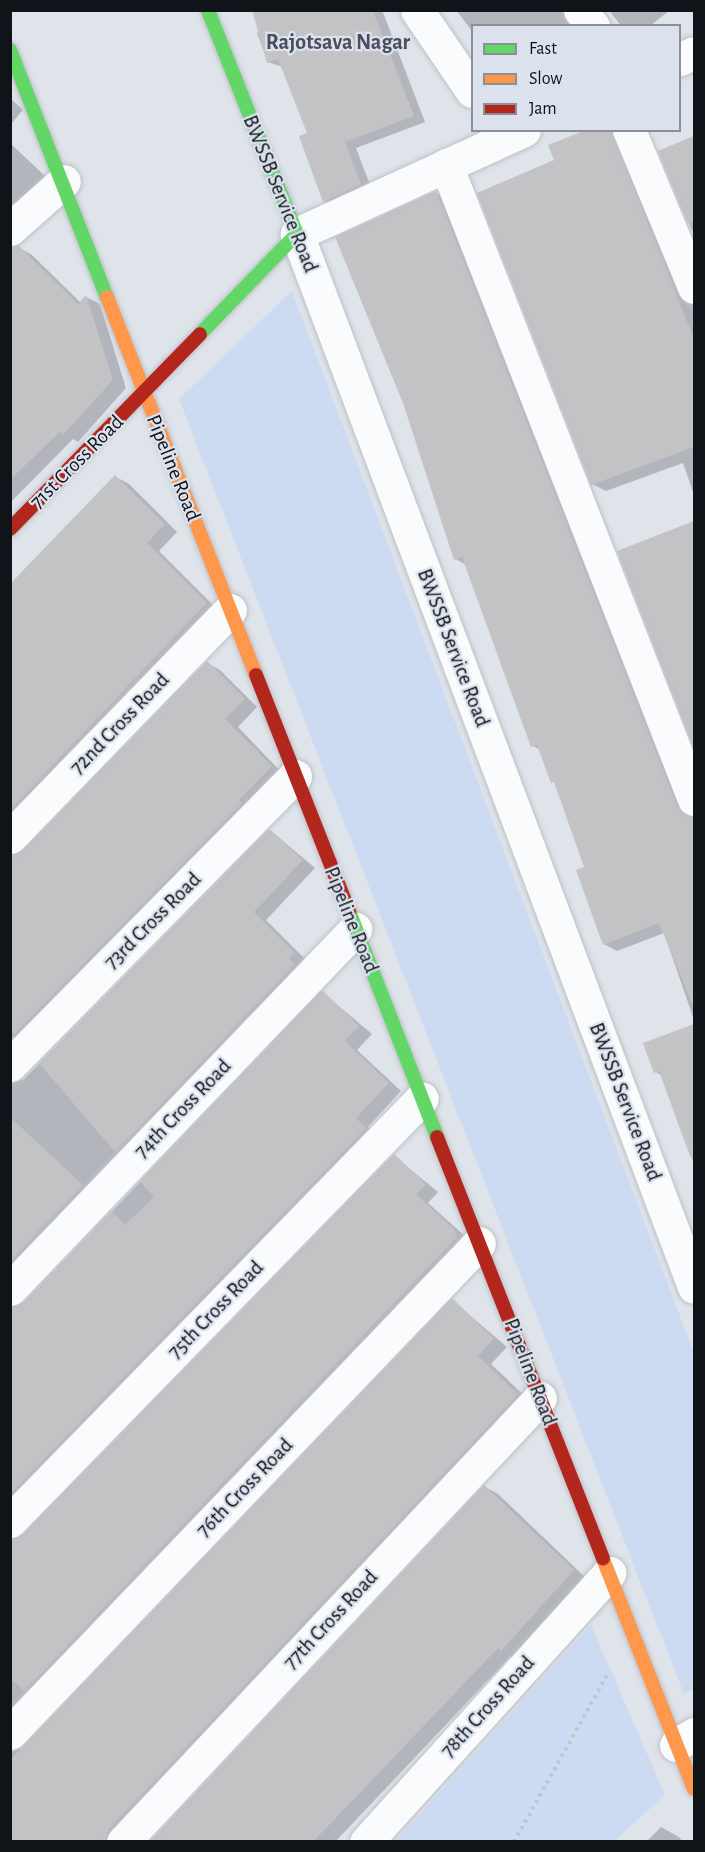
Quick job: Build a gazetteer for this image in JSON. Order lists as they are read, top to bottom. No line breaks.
{"streets":{"street":["BWSSB Service Road","71st Cross Road","Pipeline Road","72nd Cross Road","73rd Cross Road","74th Cross Road","75th Cross Road","76th Cross Road","77th Cross Road","78th Cross Road"]},"crossings":[["BWSSB Service Road","71st Cross Road"],["71st Cross Road","Pipeline Road"],["Pipeline Road","72nd Cross Road"],["Pipeline Road","73rd Cross Road"],["Pipeline Road","74th Cross Road"],["Pipeline Road","75th Cross Road"],["Pipeline Road","76th Cross Road"],["Pipeline Road","77th Cross Road"],["Pipeline Road","78th Cross Road"]],"districts":["Rajotsava Nagar"],"legend":["Fast","Slow","Jam"]}
